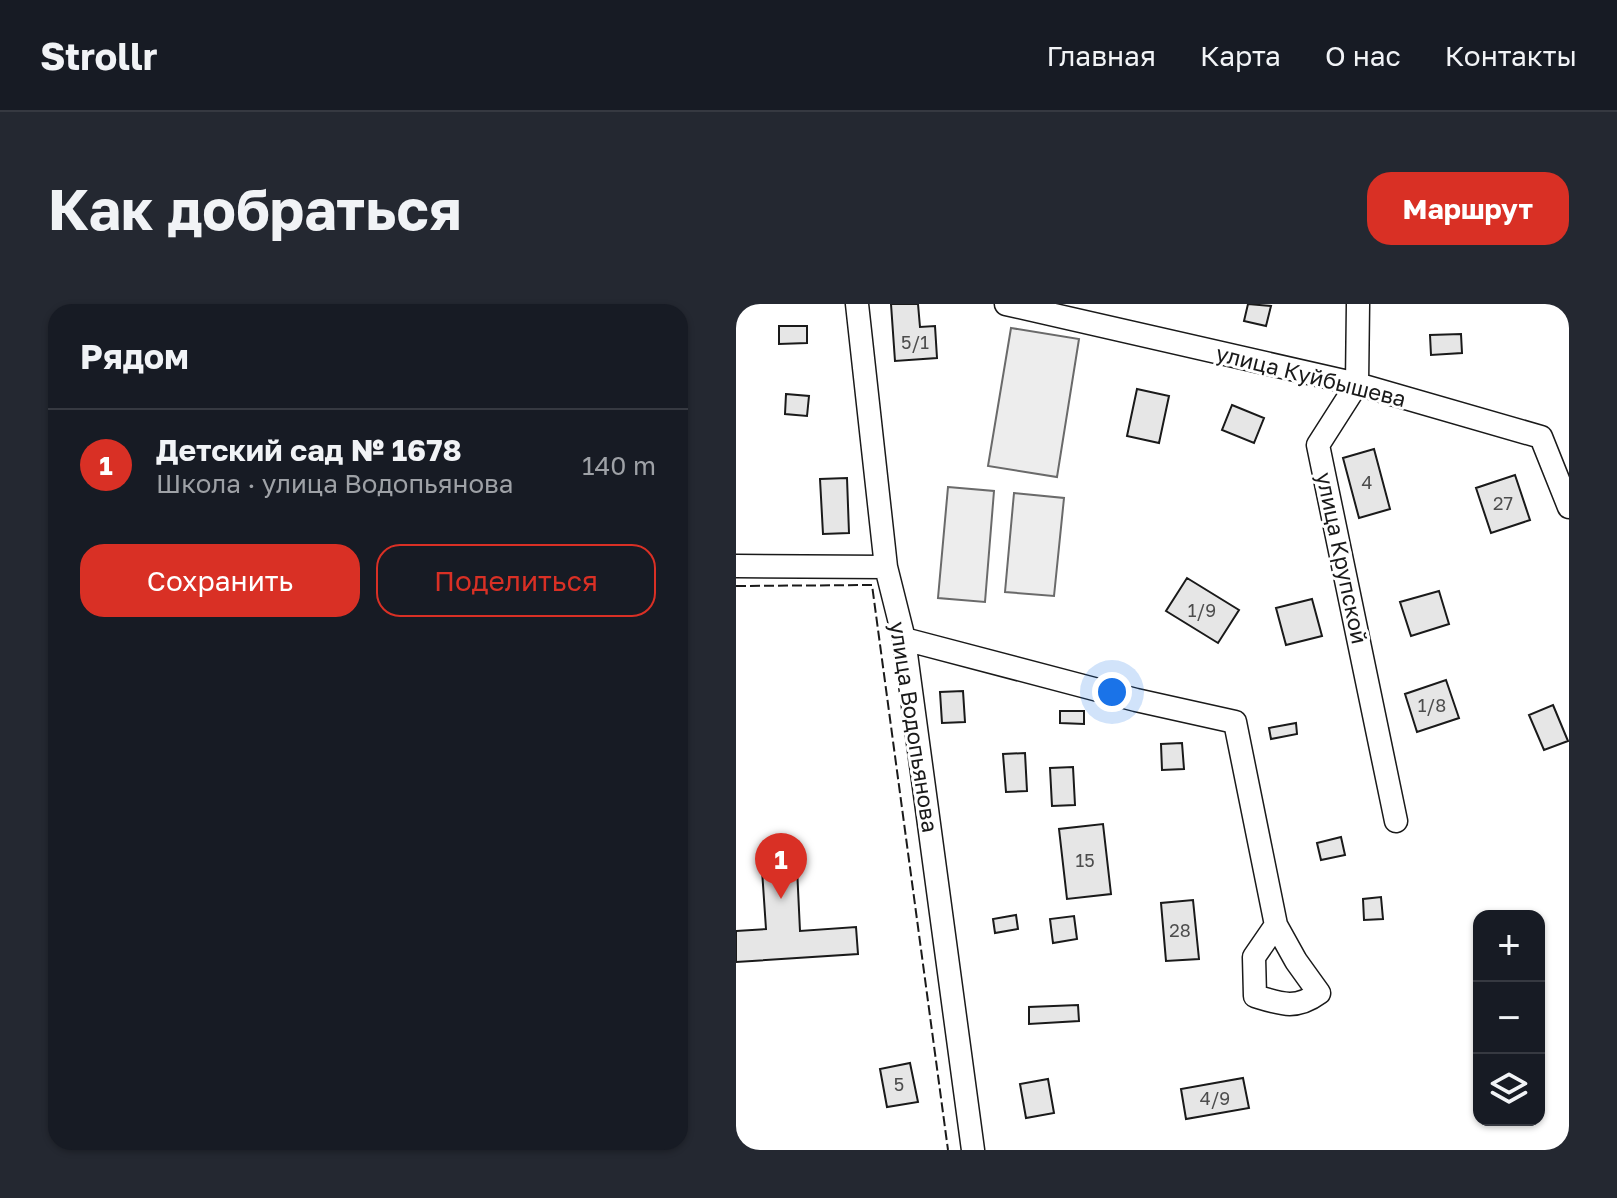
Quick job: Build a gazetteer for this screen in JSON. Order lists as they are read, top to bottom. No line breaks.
{"streets":{"street":["улица Куйбышева","улица Крупской","улица Водопьянова"]},"crossings":[["улица Куйбышева","улица Крупской"]],"house_numbers":["5/1","4","27","1/9","1/8","15","28","5","4/9"],"page":{"header":"Strollr","nav":["Главная","Карта","О нас","Контакты"],"buttons":["Маршрут",["Сохранить","Поделиться"]],"title":"Как добраться","heading":"Рядом","list":[{"mark":"1","name":"Детский сад № 1678","note":"Школа · улица Водопьянова","value":"140 m"}],"pins":"1","map_buttons":["+","−"]}}
